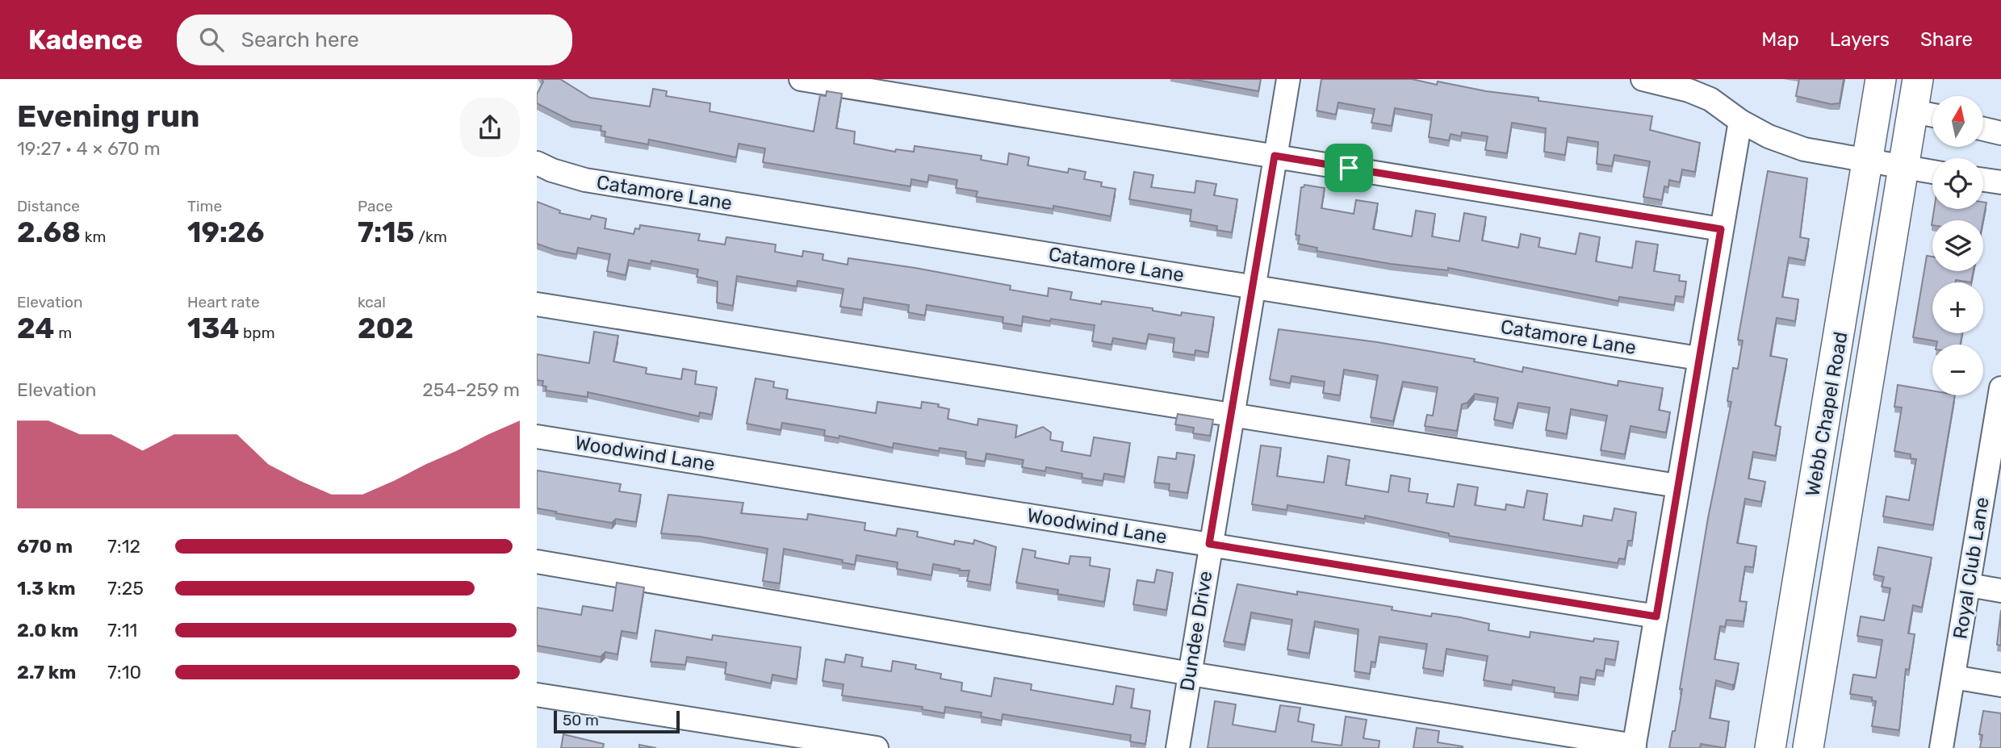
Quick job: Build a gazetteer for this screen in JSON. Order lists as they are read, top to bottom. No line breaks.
{"streets":{"main road":["Webb Chapel Road"],"street":["Catamore Lane","Woodwind Lane","Royal Club Lane","Dundee Drive"]},"crossings":[["Catamore Lane","Dundee Drive"],["Woodwind Lane","Dundee Drive"]],"scale_bar":"50 m","north":"top","page":{"header":"Kadence","search":"Search here","nav":["Map","Layers","Share"],"heading":["Evening run","19:27 · 4 × 670 m"],"map_buttons":["+","−"],"stats":[["Distance","2.68 km"],["Time","19:26"],["Pace","7:15 /km"],["Elevation","24 m"],["Heart rate","134 bpm"],["kcal","202"]],"chart":["Elevation","254–259 m"],"list":[{"name":"670 m","note":"7:12"},{"name":"1.3 km","note":"7:25"},{"name":"2.0 km","note":"7:11"},{"name":"2.7 km","note":"7:10"}],"scale":"50 m"}}
